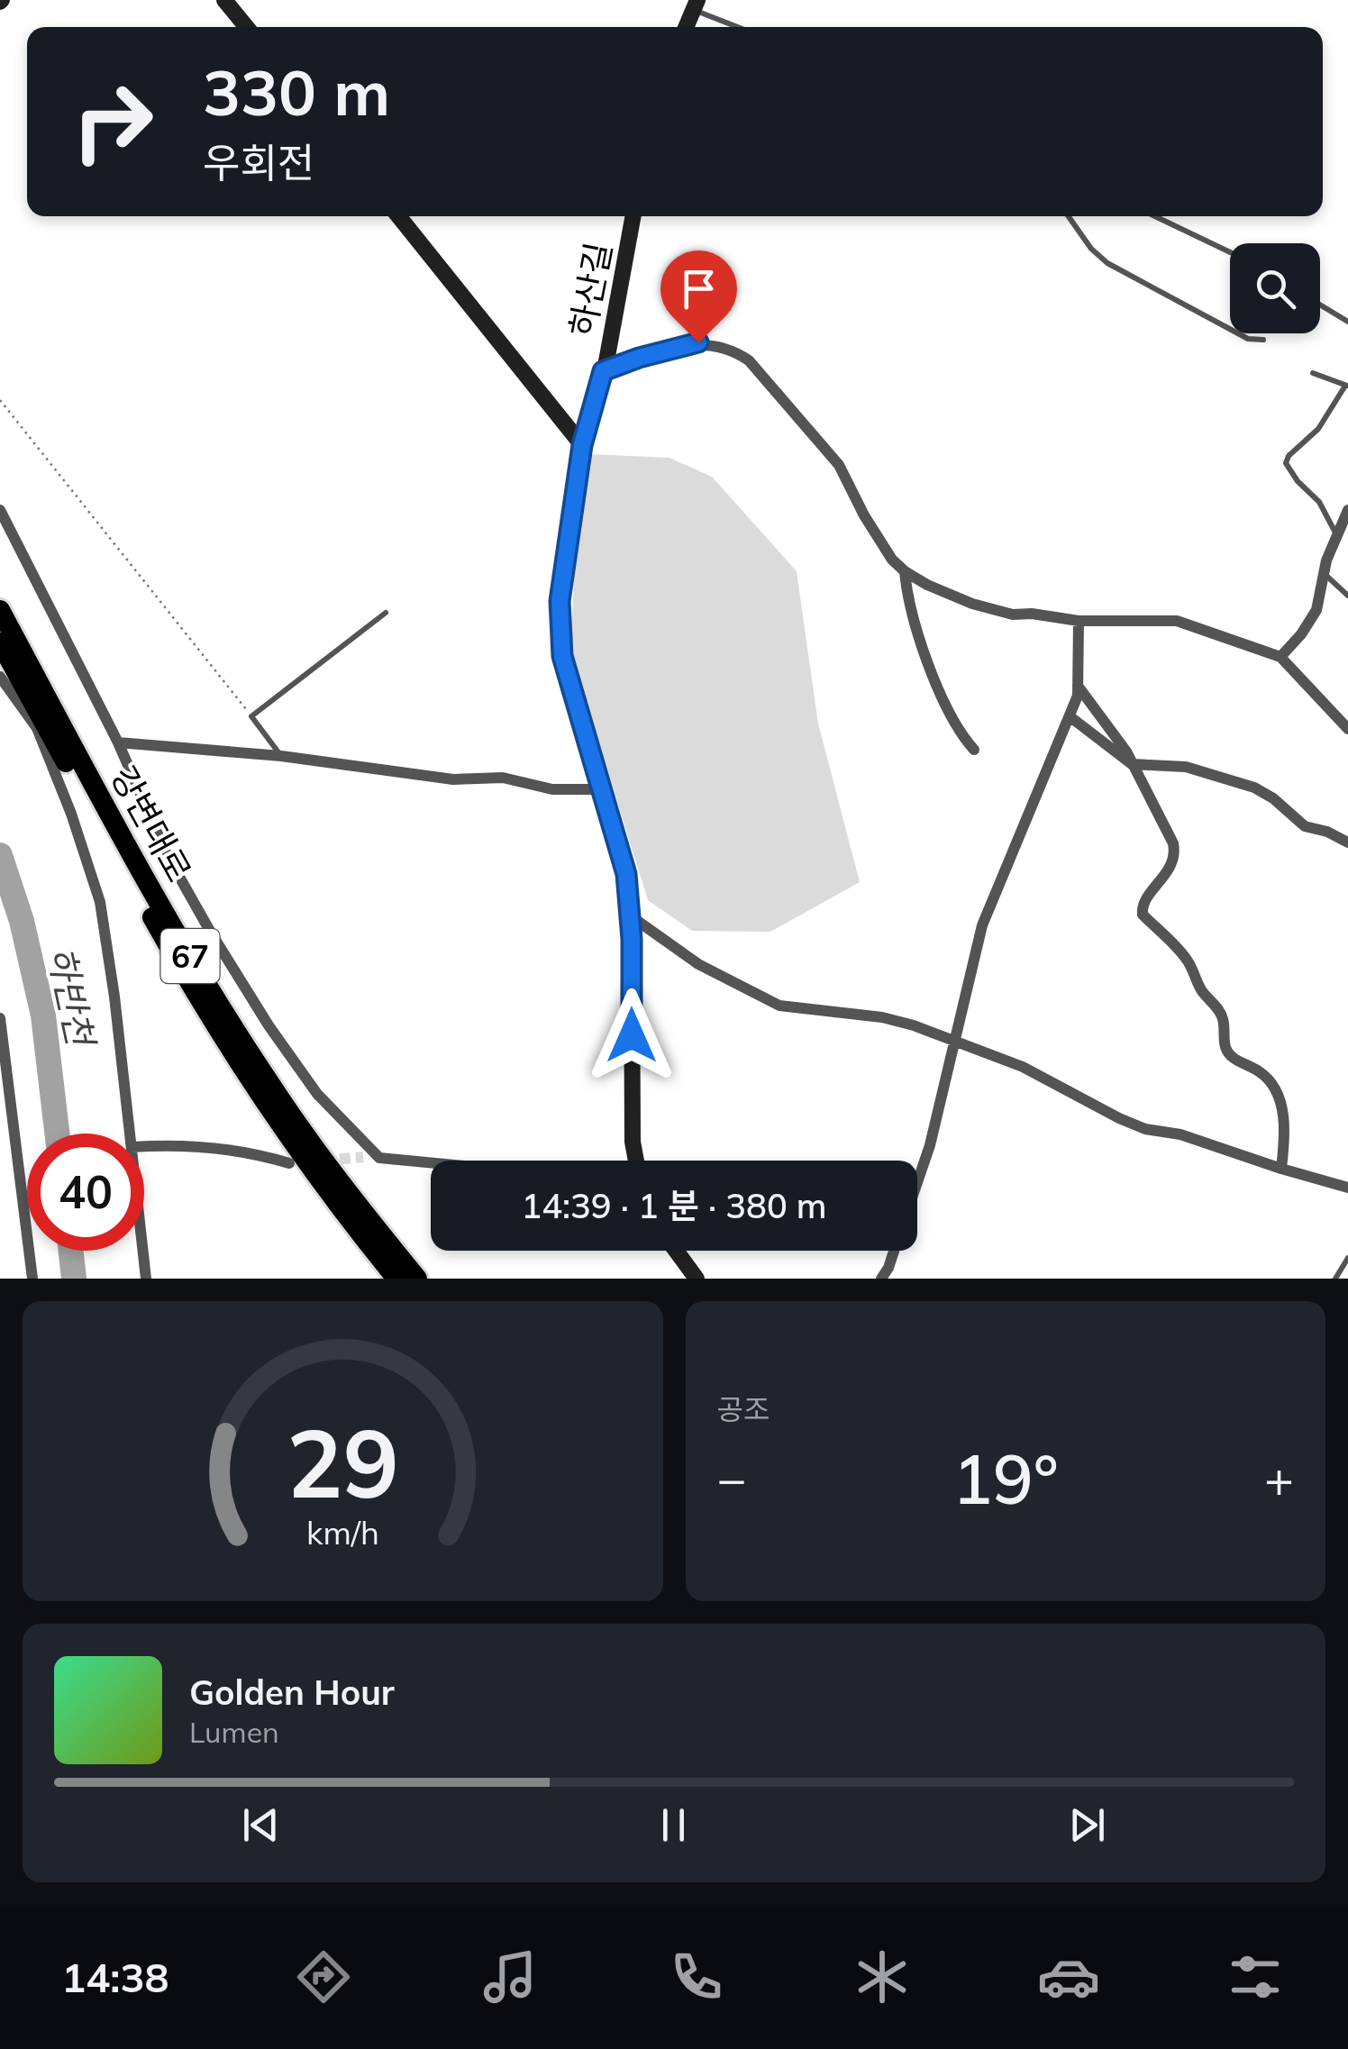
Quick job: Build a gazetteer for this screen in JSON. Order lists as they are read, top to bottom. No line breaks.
{"streets":{"highway":["강변대로","67"],"street":["하산길"]},"water":["하반천"],"page":{"turn":["330 m","우회전"],"limit":"40","trip":"14:39 · 1 분 · 380 m","tile":"공조","heat":["−","19°","+"],"song":["Golden Hour","Lumen"],"tabs":"14:38","gauge":["29","km/h"]}}
